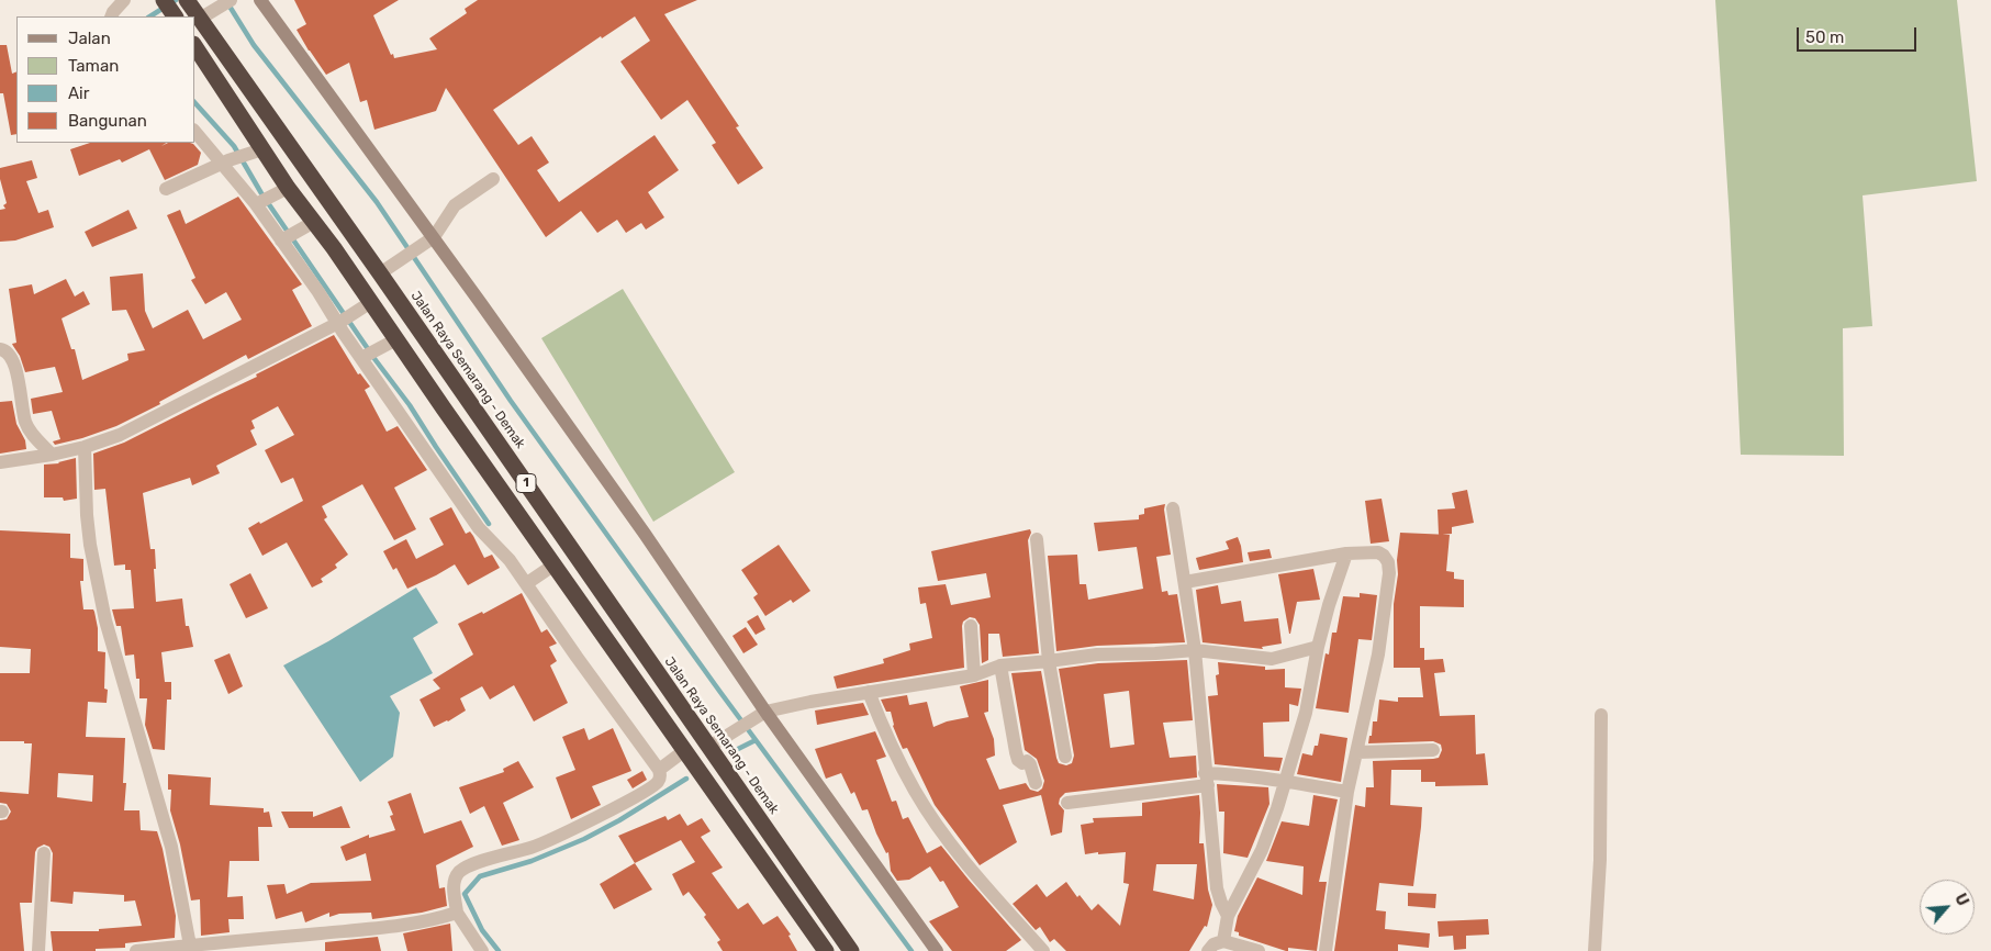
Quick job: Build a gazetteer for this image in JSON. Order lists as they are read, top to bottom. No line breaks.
{"streets":{"highway":["Jalan Raya Semarang - Demak","1"]},"legend":["Jalan","Taman","Air","Bangunan"],"scale_bar":"50 m","north":"top right"}
